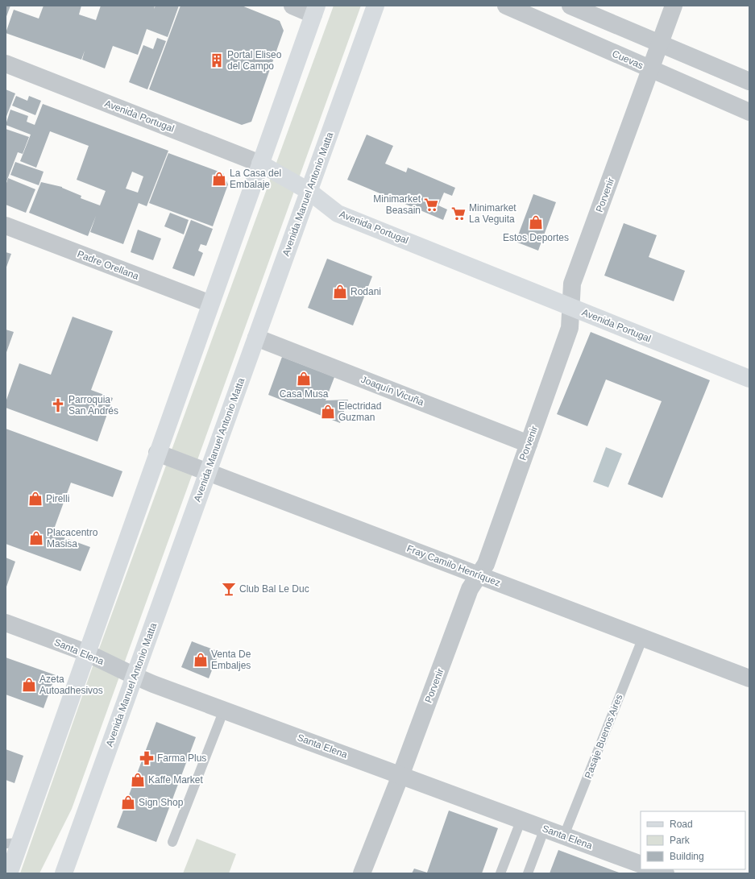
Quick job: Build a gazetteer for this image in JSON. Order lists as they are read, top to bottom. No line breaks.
{"streets":{"main road":["Avenida Portugal","Avenida Manuel Antonio Matta"],"street":["Cuevas","Porvenir","Padre Orellana","Joaquín Vicuña","Fray Camilo Henríquez","Santa Elena"],"lane":["Pasaje Buenos Aires"]},"crossings":[["Cuevas","Porvenir"],["Avenida Portugal","Avenida Manuel Antonio Matta"],["Avenida Portugal","Porvenir"],["Avenida Manuel Antonio Matta","Joaquín Vicuña"],["Avenida Manuel Antonio Matta","Fray Camilo Henríquez"],["Avenida Manuel Antonio Matta","Santa Elena"],["Porvenir","Joaquín Vicuña"],["Porvenir","Fray Camilo Henríquez"],["Porvenir","Santa Elena"],["Fray Camilo Henríquez","Pasaje Buenos Aires"],["Santa Elena","Pasaje Buenos Aires"]],"places":{"building":["Portal Eliseo del Campo"],"shop":["La Casa del Embalaje","Estos Deportes","Rodani","Casa Musa","Electridad Guzman","Pirelli","Placacentro Masisa","Venta De Embaljes","Azeta Autoadhesivos","Kaffe Market","Sign Shop"],"supermarket":["Minimarket Beasain","Minimarket La Veguita"],"church":["Parroquia San Andrés"],"bar":["Club Bal Le Duc"],"pharmacy":["Farma Plus"]},"legend":["Road","Park","Building"]}
